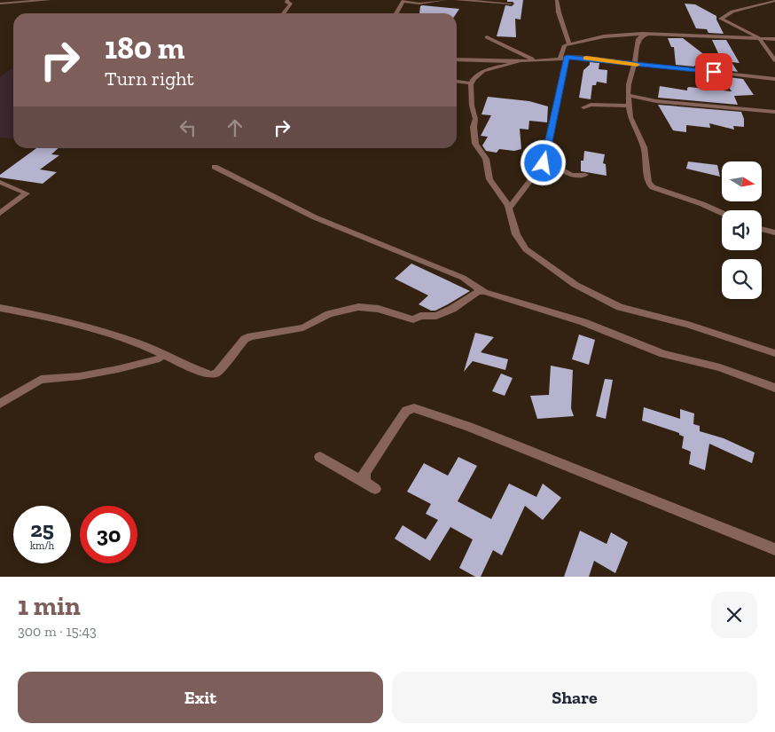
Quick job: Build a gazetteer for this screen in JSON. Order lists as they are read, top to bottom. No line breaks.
{"north":"right","page":{"turn":["180 m","Turn right"],"speed":"25 km/h","limit":"30","heading":["1 min","300 m · 15:43"],"buttons":["Exit","Share"]}}
